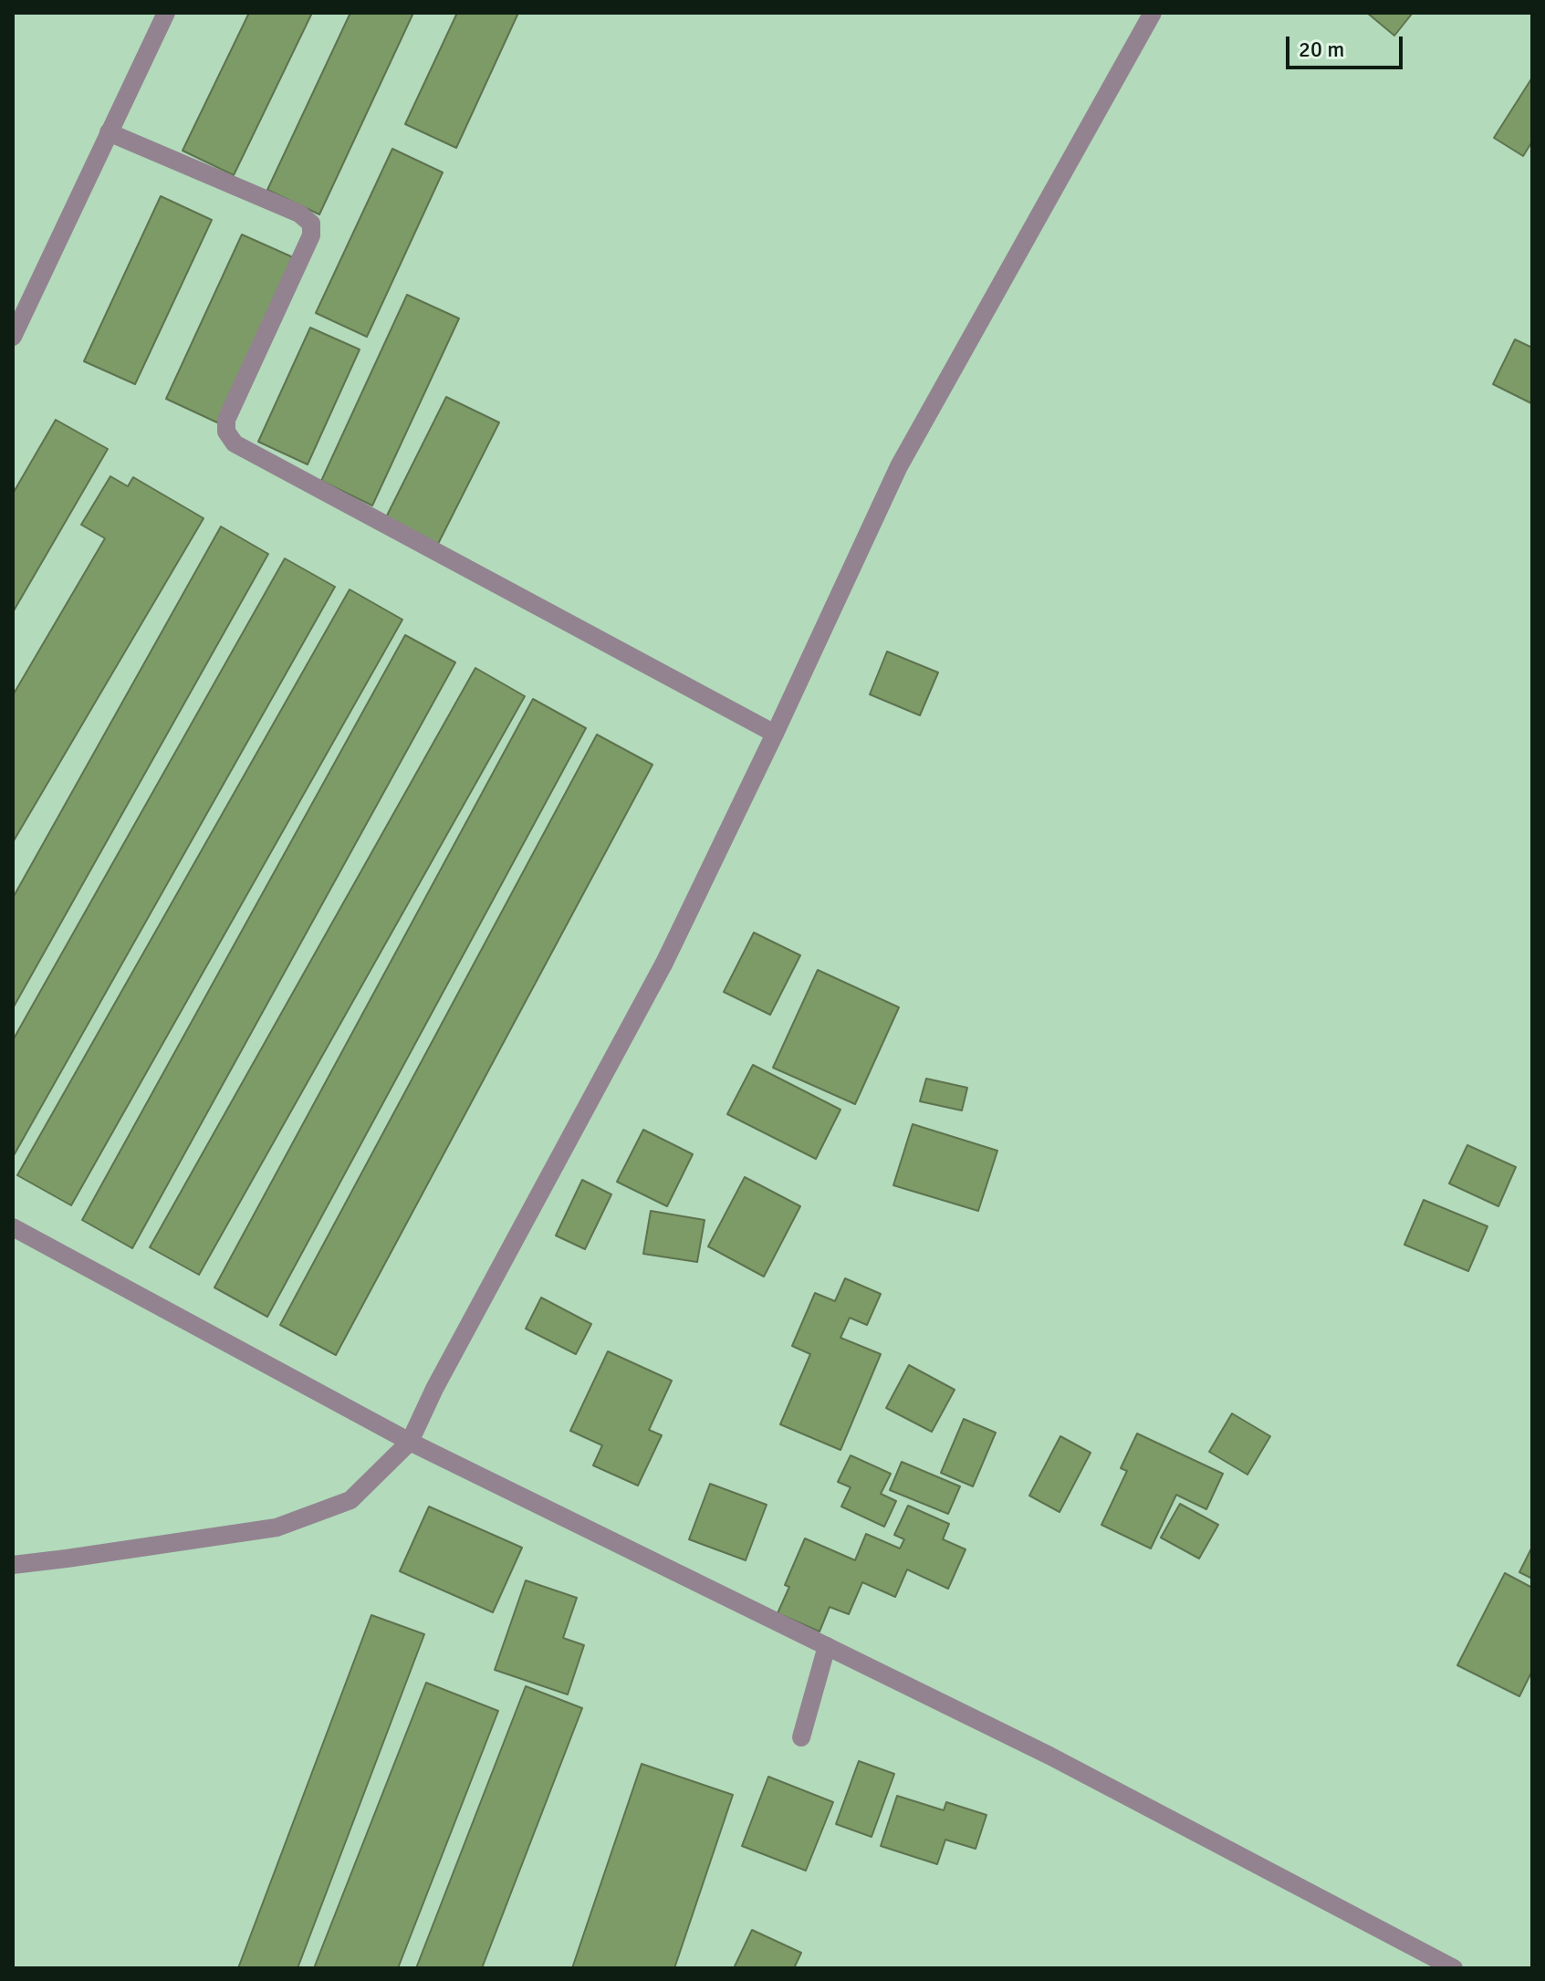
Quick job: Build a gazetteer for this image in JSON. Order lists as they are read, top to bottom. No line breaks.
{"scale_bar":"20 m"}
